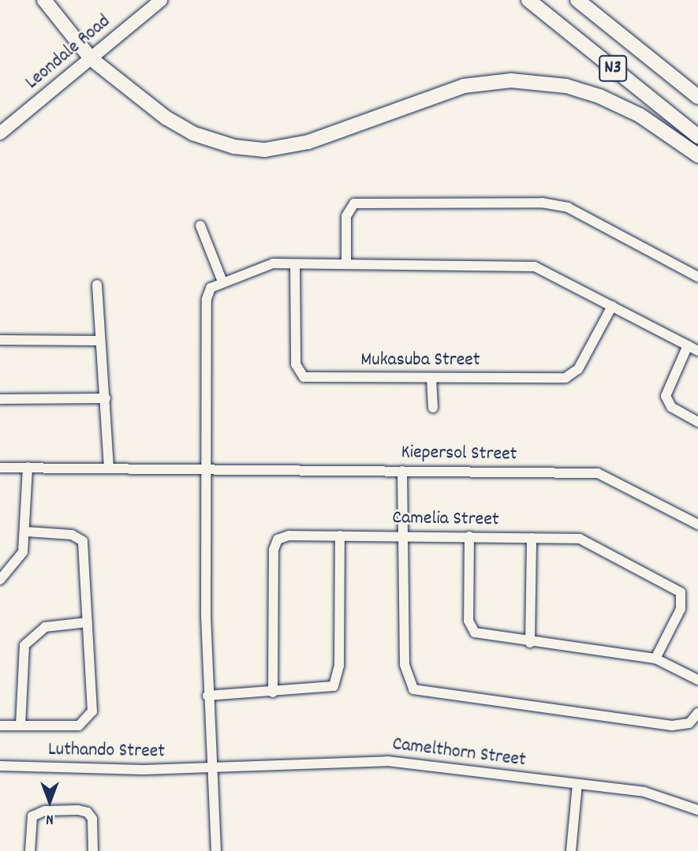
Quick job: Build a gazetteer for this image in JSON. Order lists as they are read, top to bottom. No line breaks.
{"streets":{"highway":["N3"],"main road":["Leondale Road"],"street":["Mukasuba Street","Kiepersol Street","Camelia Street","Luthando Street","Camelthorn Street"]},"crossings":[["Luthando Street","Camelthorn Street"]],"north":"bottom"}
